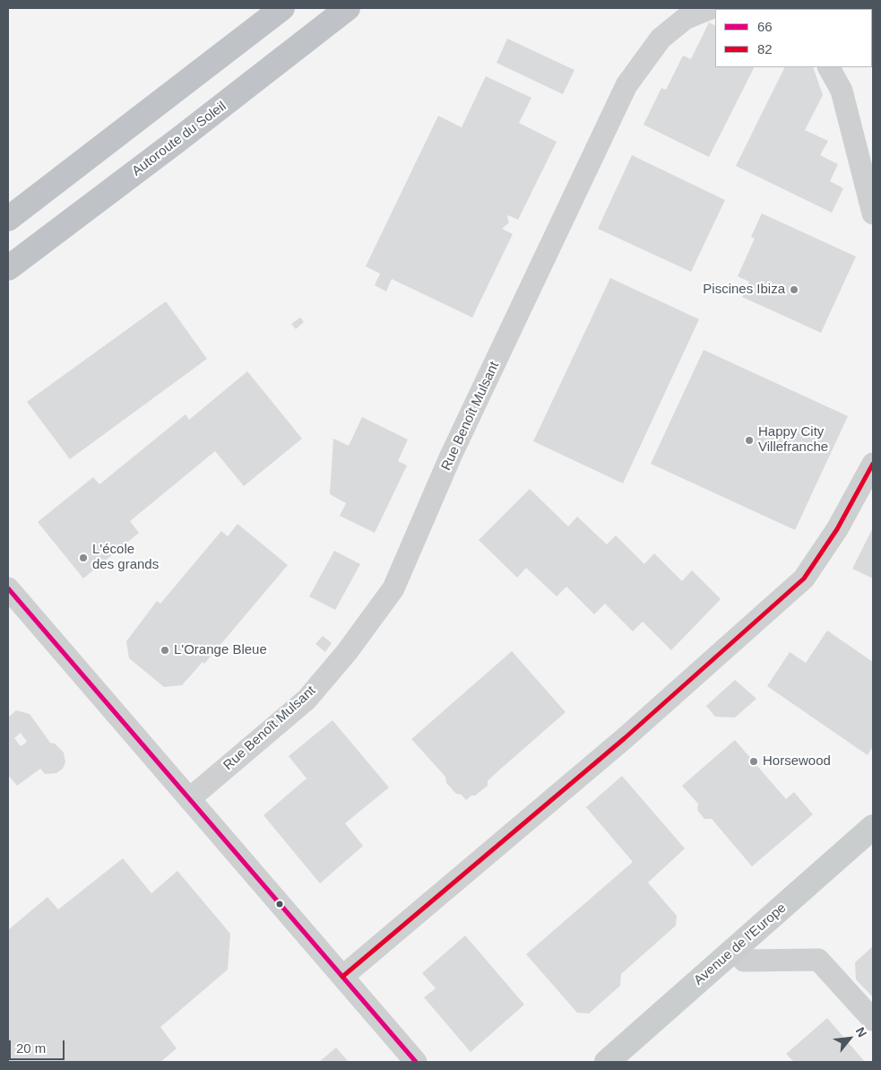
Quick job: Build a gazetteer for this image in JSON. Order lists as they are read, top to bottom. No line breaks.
{"streets":{"highway":["Autoroute du Soleil"],"main road":["Avenue de l'Europe"],"street":["Rue Benoît Mulsant"]},"places":["Piscines Ibiza","Happy City Villefranche","L'école des grands","L'Orange Bleue","Horsewood"],"lines":["transit line 82","transit line 66"],"legend":["66","82"],"scale_bar":"20 m","north":"top right"}
